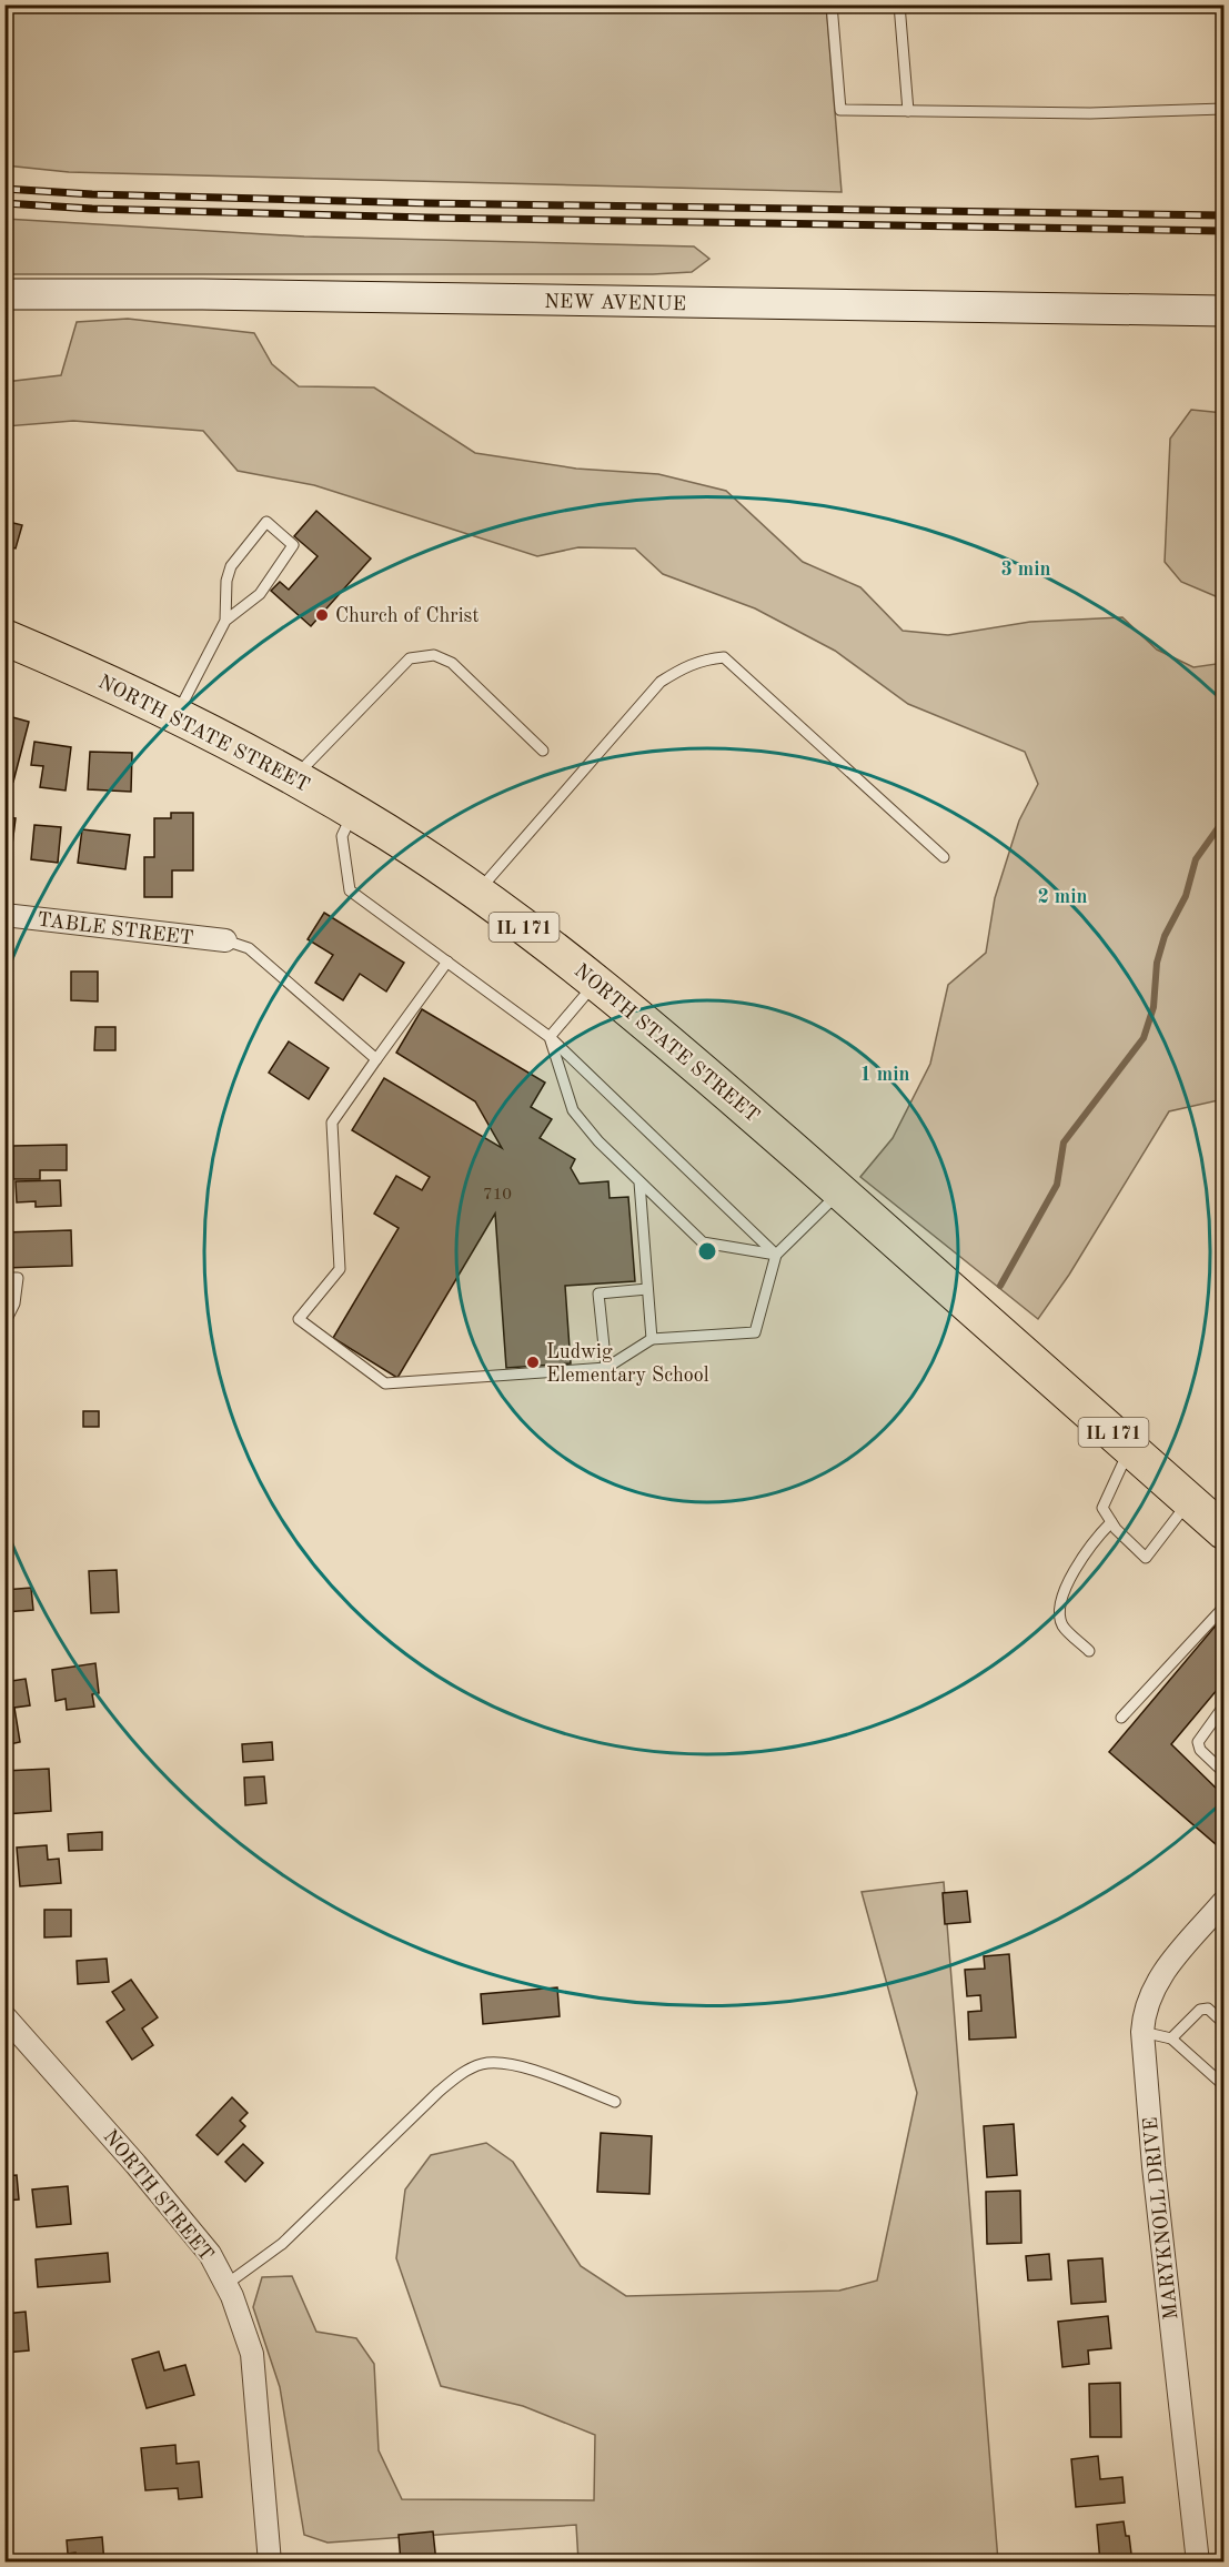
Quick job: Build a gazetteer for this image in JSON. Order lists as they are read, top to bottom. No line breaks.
{"streets":{"main road":["NEW AVENUE","NORTH STATE STREET","IL 171"],"street":["TABLE STREET","NORTH STREET","MARYKNOLL DRIVE"]},"places":["Church of Christ","Ludwig Elementary School"],"house_numbers":["710"],"rings":["3 min","2 min","1 min"]}
